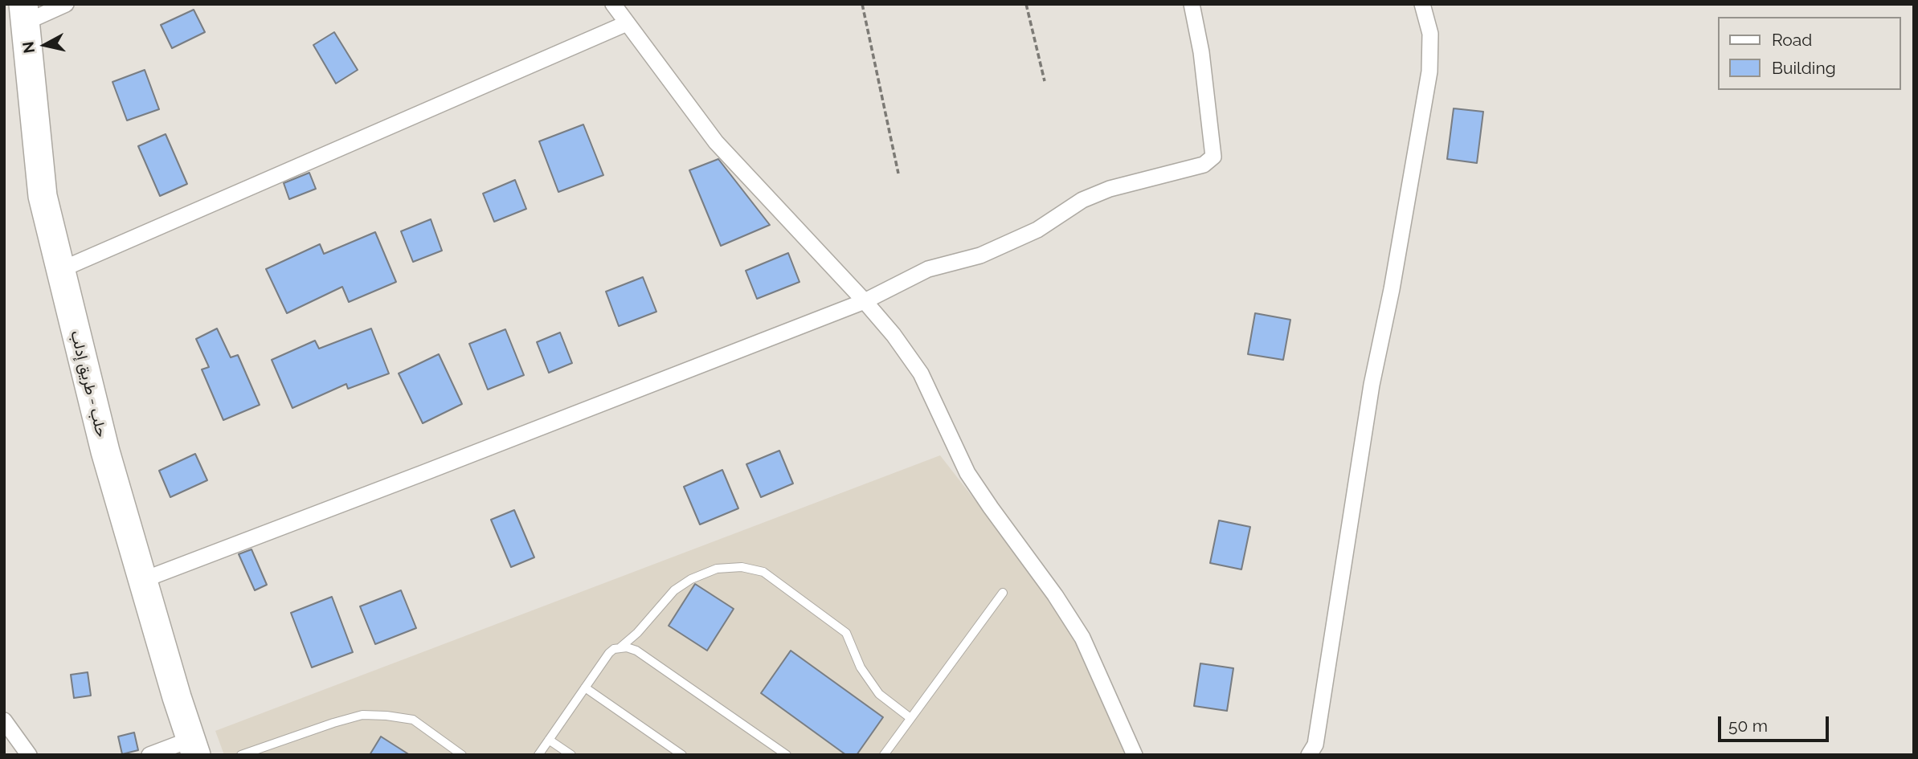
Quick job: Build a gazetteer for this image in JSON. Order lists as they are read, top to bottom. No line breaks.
{"streets":{"highway":["حلب - طريق إدلب"]},"legend":["Road","Building"],"scale_bar":"50 m","north":"left"}
